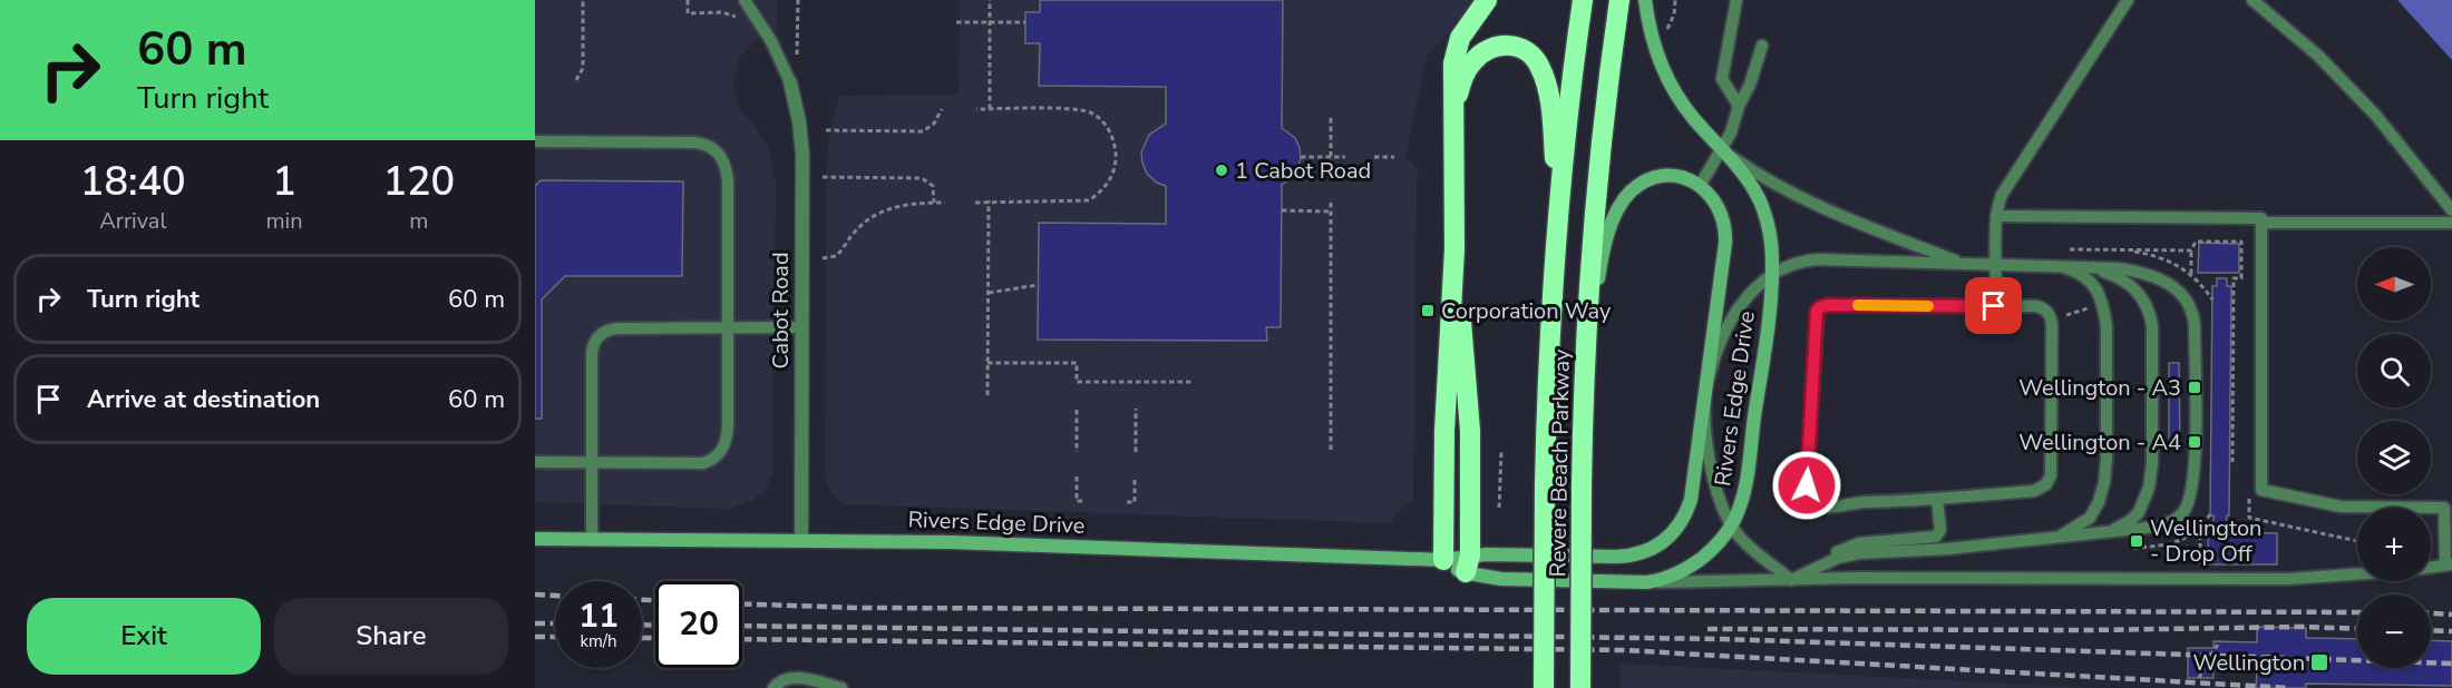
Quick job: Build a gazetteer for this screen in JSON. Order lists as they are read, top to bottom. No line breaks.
{"streets":{"highway":["Revere Beach Parkway"],"main road":["Rivers Edge Drive"],"street":["Cabot Road"]},"crossings":[["Cabot Road","Rivers Edge Drive"]],"places":{"other":["1 Cabot Road"],"transit":["Corporation Way","Wellington - A3","Wellington - A4","Wellington - Drop Off","Wellington"]},"north":"left","page":{"turn":["60 m","Turn right"],"eta":["18:40","Arrival","1","min","120","m"],"map_buttons":["+","−"],"list":[{"name":"Turn right","value":"60 m"},{"name":"Arrive at destination","value":"60 m"}],"speed":"11 km/h","limit":"20","buttons":["Exit","Share"]}}
